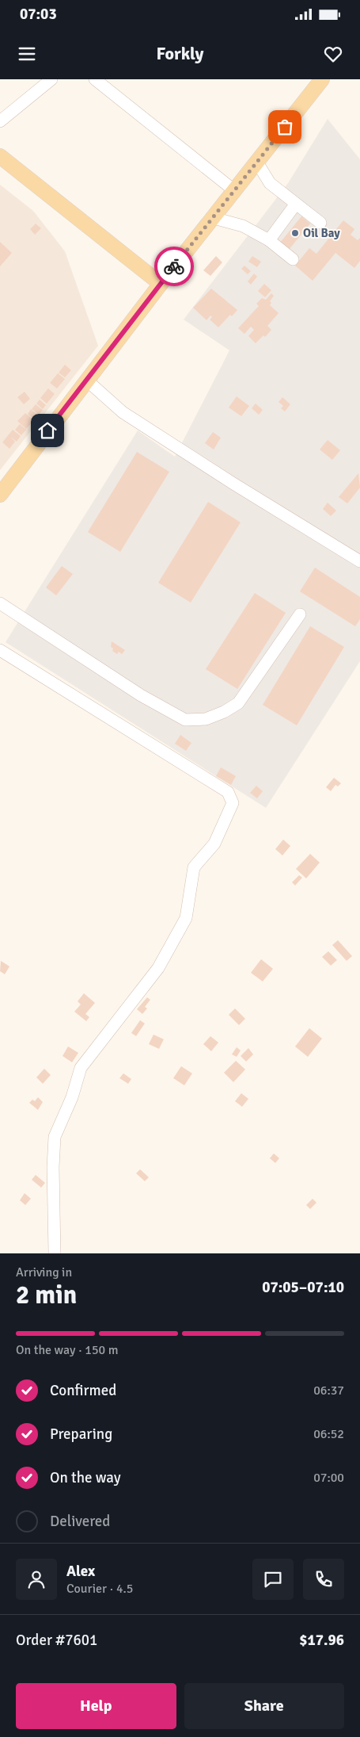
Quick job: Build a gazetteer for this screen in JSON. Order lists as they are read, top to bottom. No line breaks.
{"places":["Oil Bay"],"page":{"status":"07:03","header":"Forkly","heading":["2 min","Arriving in","07:05–07:10"],"panel":["Alex","Courier · 4.5","Order #7601","$17.96"],"bar":"On the way · 150 m","list":[["Confirmed","06:37"],["Preparing","06:52"],["On the way","07:00"],"Delivered"],"buttons":["Help","Share"]}}
